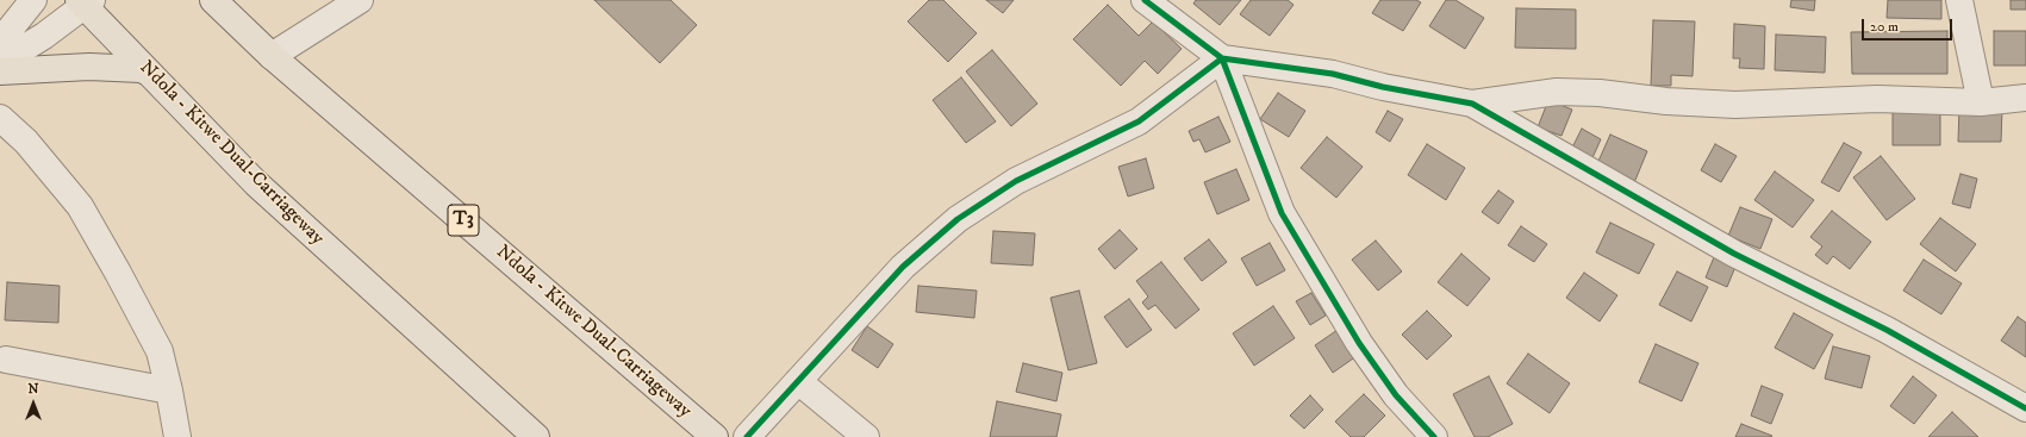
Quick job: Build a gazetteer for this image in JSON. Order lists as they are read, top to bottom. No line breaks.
{"streets":{"highway":["Ndola - Kitwe Dual-Carriageway","T3"]},"scale_bar":"20 m","north":"top"}
